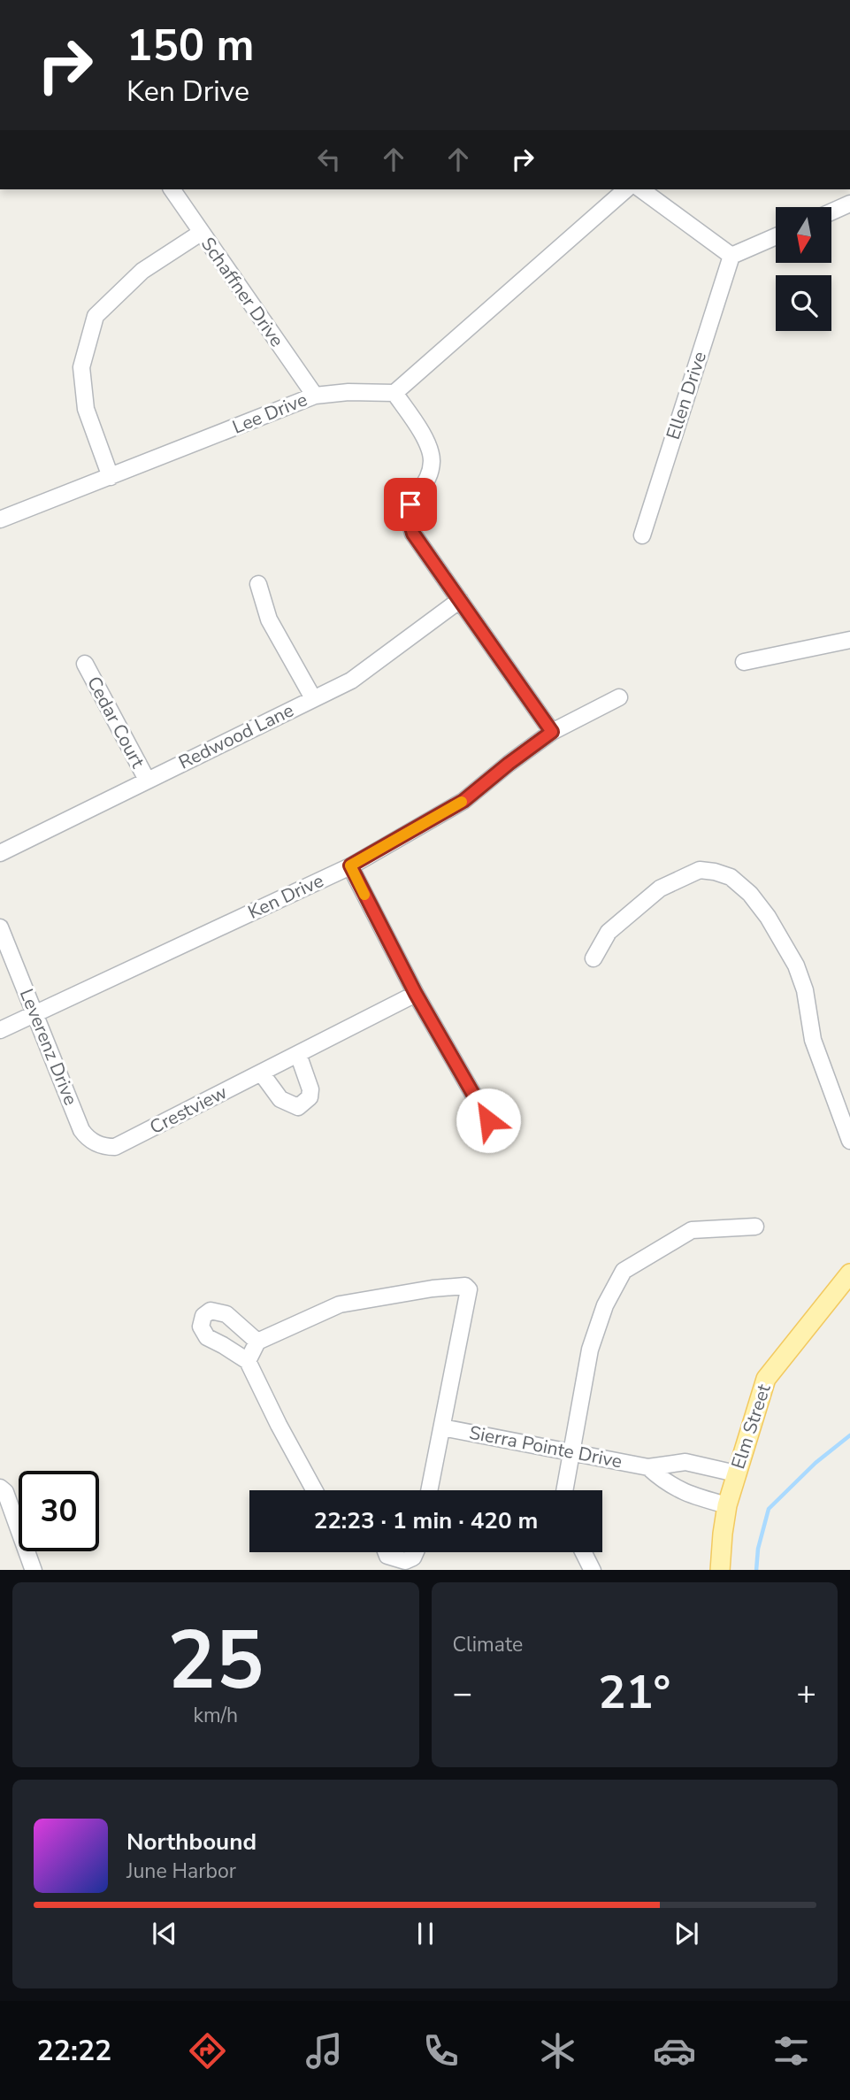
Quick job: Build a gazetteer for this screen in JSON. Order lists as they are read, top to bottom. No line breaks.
{"streets":{"main road":["Elm Street"],"street":["Schaffner Drive","Ellen Drive","Lee Drive","Cedar Court","Redwood Lane","Ken Drive","Leverenz Drive","Crestview","Sierra Pointe Drive"]},"crossings":[["Schaffner Drive","Lee Drive"],["Cedar Court","Redwood Lane"],["Ken Drive","Leverenz Drive"],["Leverenz Drive","Crestview"],["Elm Street","Sierra Pointe Drive"]],"north":"bottom","page":{"turn":["150 m","Ken Drive"],"limit":"30","trip":"22:23 · 1 min · 420 m","tile":[["25","km/h"],"Climate"],"heat":["−","21°","+"],"song":["Northbound","June Harbor"],"tabs":"22:22"}}
